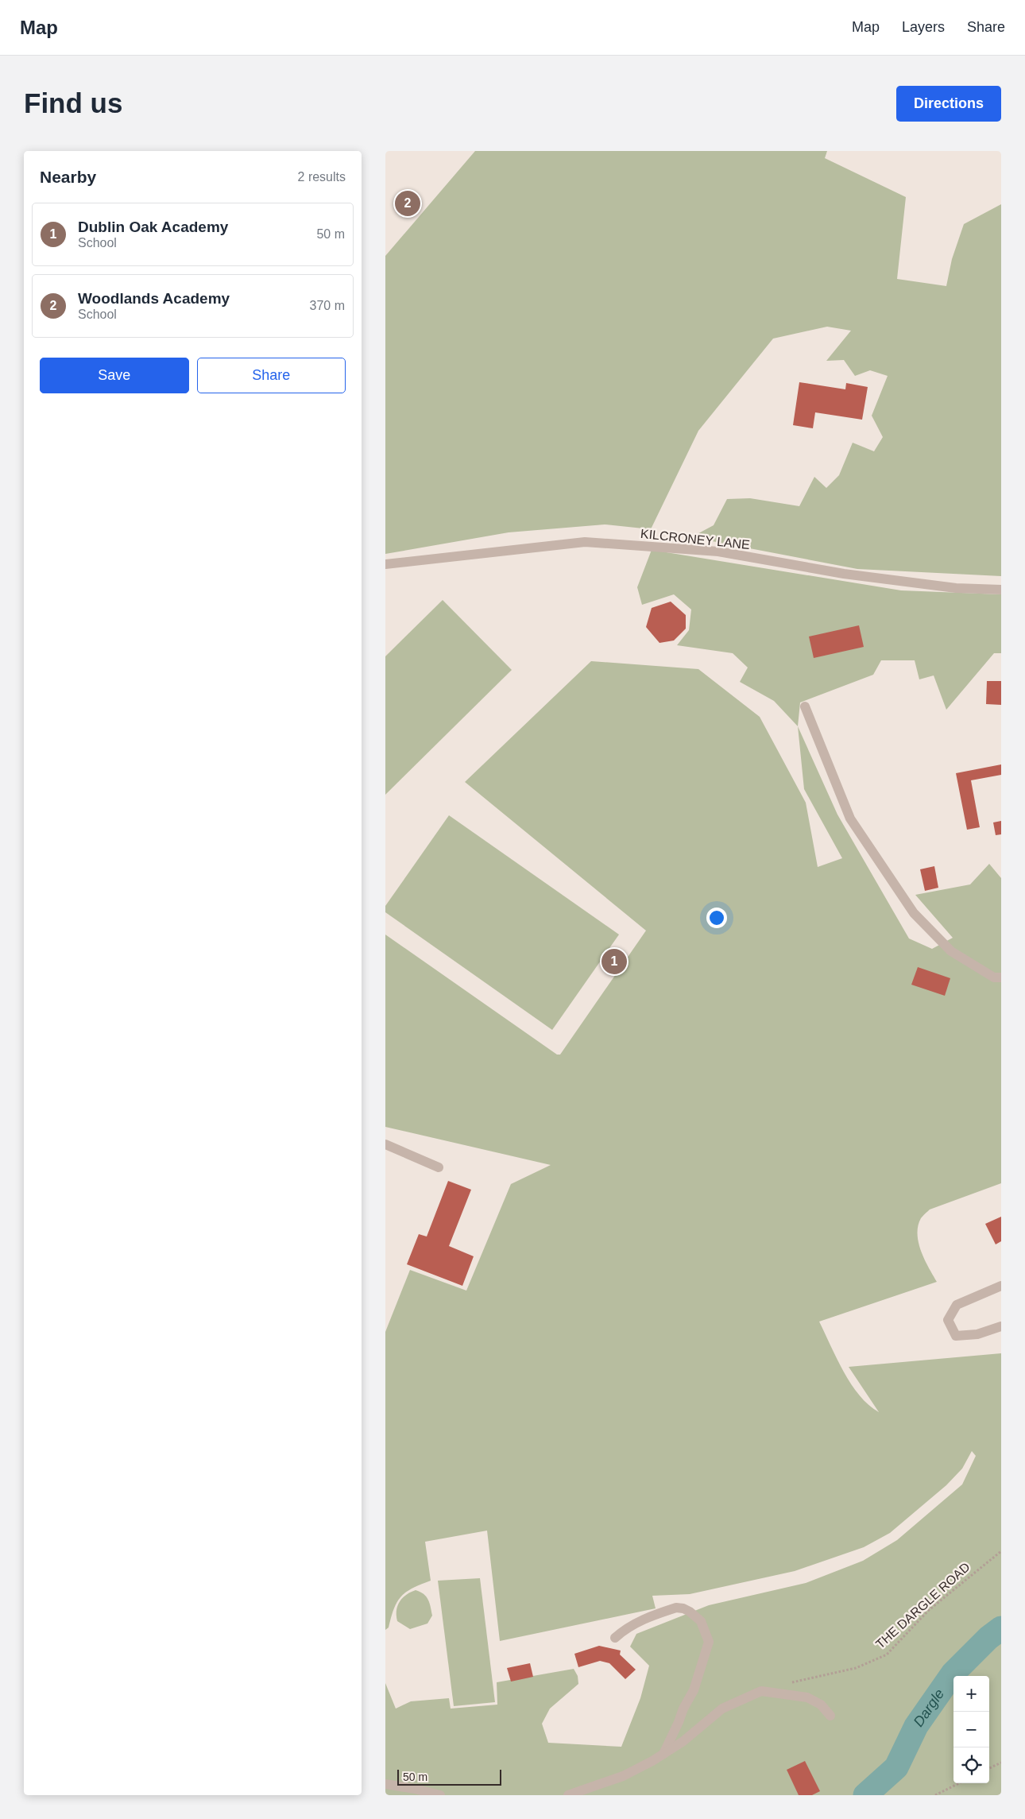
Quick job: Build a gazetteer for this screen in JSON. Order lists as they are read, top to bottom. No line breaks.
{"streets":{"street":["KILCRONEY LANE"],"path":["THE DARGLE ROAD"]},"water":["Dargle"],"scale_bar":"50 m","page":{"header":"Map","nav":["Map","Layers","Share"],"buttons":["Directions",["Save","Share"]],"title":"Find us","heading":["Nearby","2 results"],"pins":["2","1"],"list":[{"mark":"1","name":"Dublin Oak Academy","note":"School","value":"50 m"},{"mark":"2","name":"Woodlands Academy","note":"School","value":"370 m"}],"map_buttons":["+","−"],"scale":"50 m"}}
